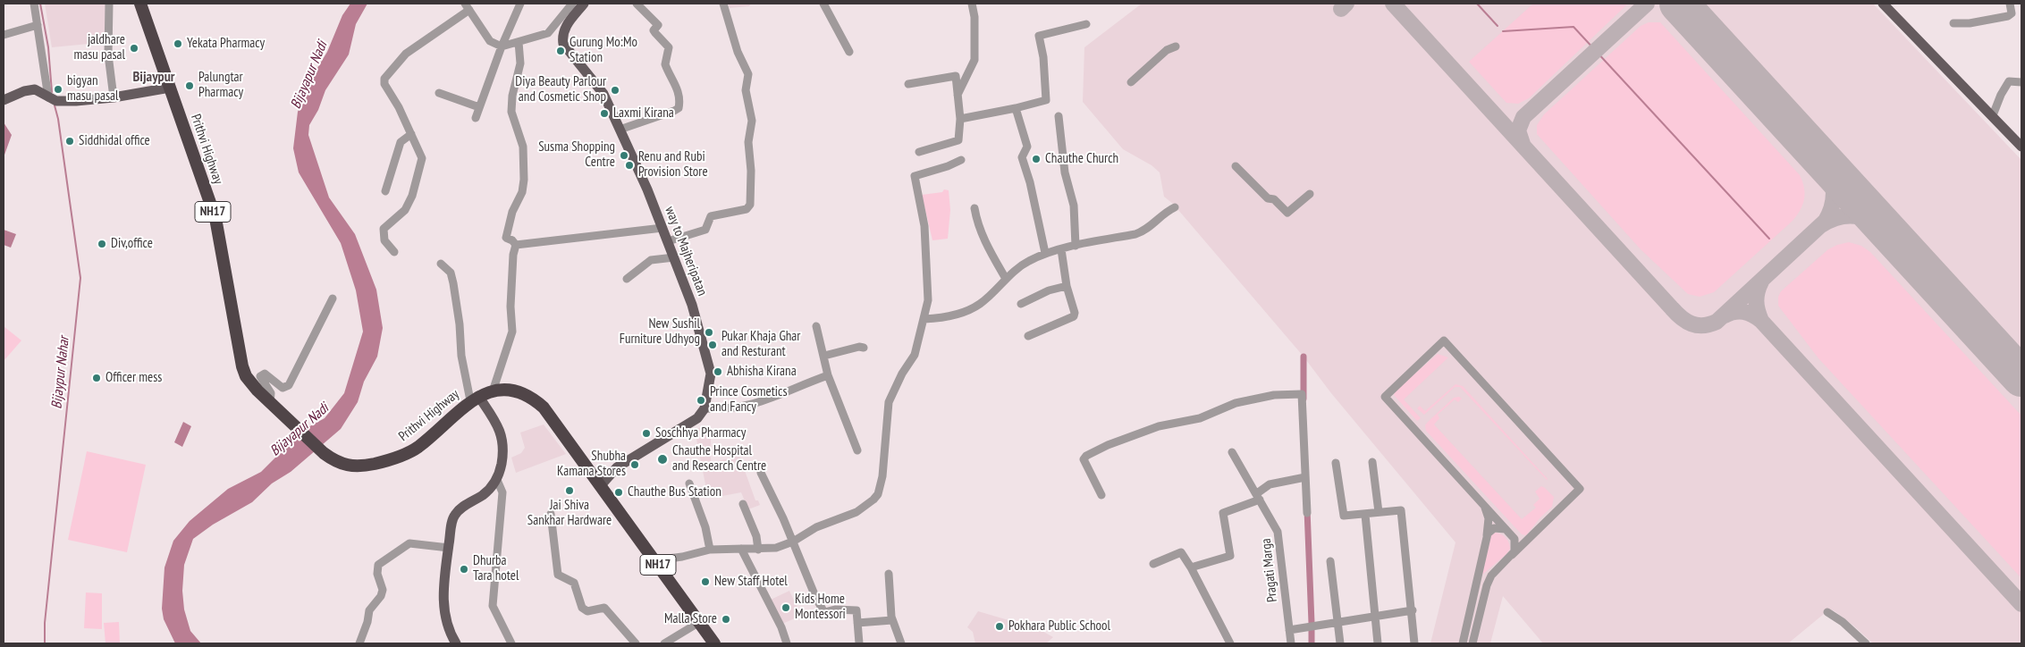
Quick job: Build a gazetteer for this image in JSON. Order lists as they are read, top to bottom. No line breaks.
{"streets":{"highway":["Prithvi Highway","NH17"],"main road":["way to Majheripatan"],"street":["Pragati Marga"]},"districts":["Bijaypur"],"water":["Bijayapur Nadi","Bijaypur Nahar"],"places":["Yekata Pharmacy","jaldhare masu pasal","Gurung Mo:Mo Station","Palungtar Pharmacy","bigyan masu pasal","Diya Beauty Parlour and Cosmetic Shop","Laxmi Kirana","Siddhidal office","Susma Shopping Centre","Chauthe Church","Renu and Rubi Provision Store","Div,office","New Sushil Furniture Udhyog","Pukar Khaja Ghar and Resturant","Abhisha Kirana","Officer mess","Prince Cosmetics and Fancy","Soschhya Pharmacy","Chauthe Hospital and Research Centre","Shubha Kamana Stores","Jai Shiva Sankhar Hardware","Chauthe Bus Station","Dhurba Tara hotel","New Staff Hotel","Kids Home Montessori","Malla Store","Pokhara Public School"]}
